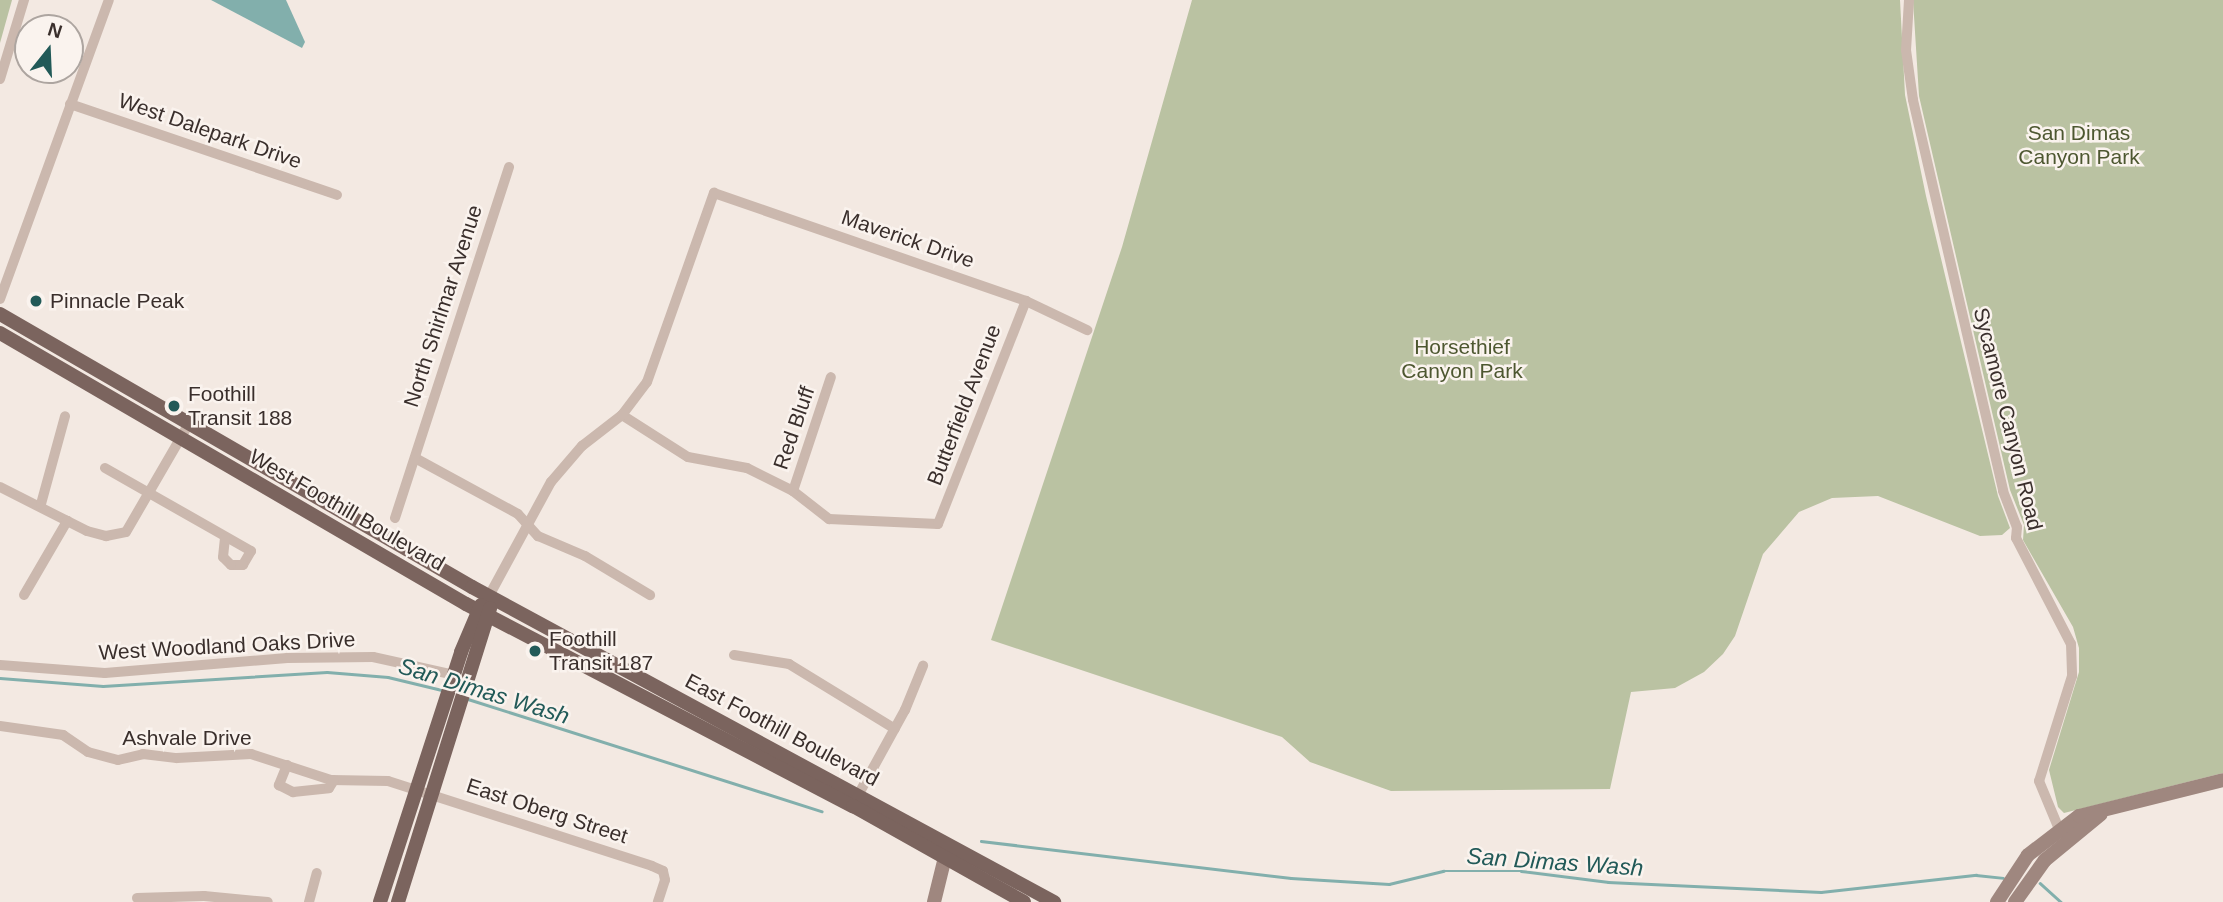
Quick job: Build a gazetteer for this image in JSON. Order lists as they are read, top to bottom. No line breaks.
{"streets":{"main road":["West Foothill Boulevard","East Foothill Boulevard"],"street":["West Dalepark Drive","Maverick Drive","North Shirlmar Avenue","Butterfield Avenue","Sycamore Canyon Road","Red Bluff","West Woodland Oaks Drive","Ashvale Drive","East Oberg Street"]},"crossings":[["Maverick Drive","Butterfield Avenue"],["Butterfield Avenue","Red Bluff"],["West Foothill Boulevard","East Foothill Boulevard"],["Ashvale Drive","East Oberg Street"]],"water":["San Dimas Wash"],"parks":["San Dimas Canyon Park","Horsethief Canyon Park"],"places":["Pinnacle Peak","Foothill Transit 188","Foothill Transit 187"],"north":"top"}
